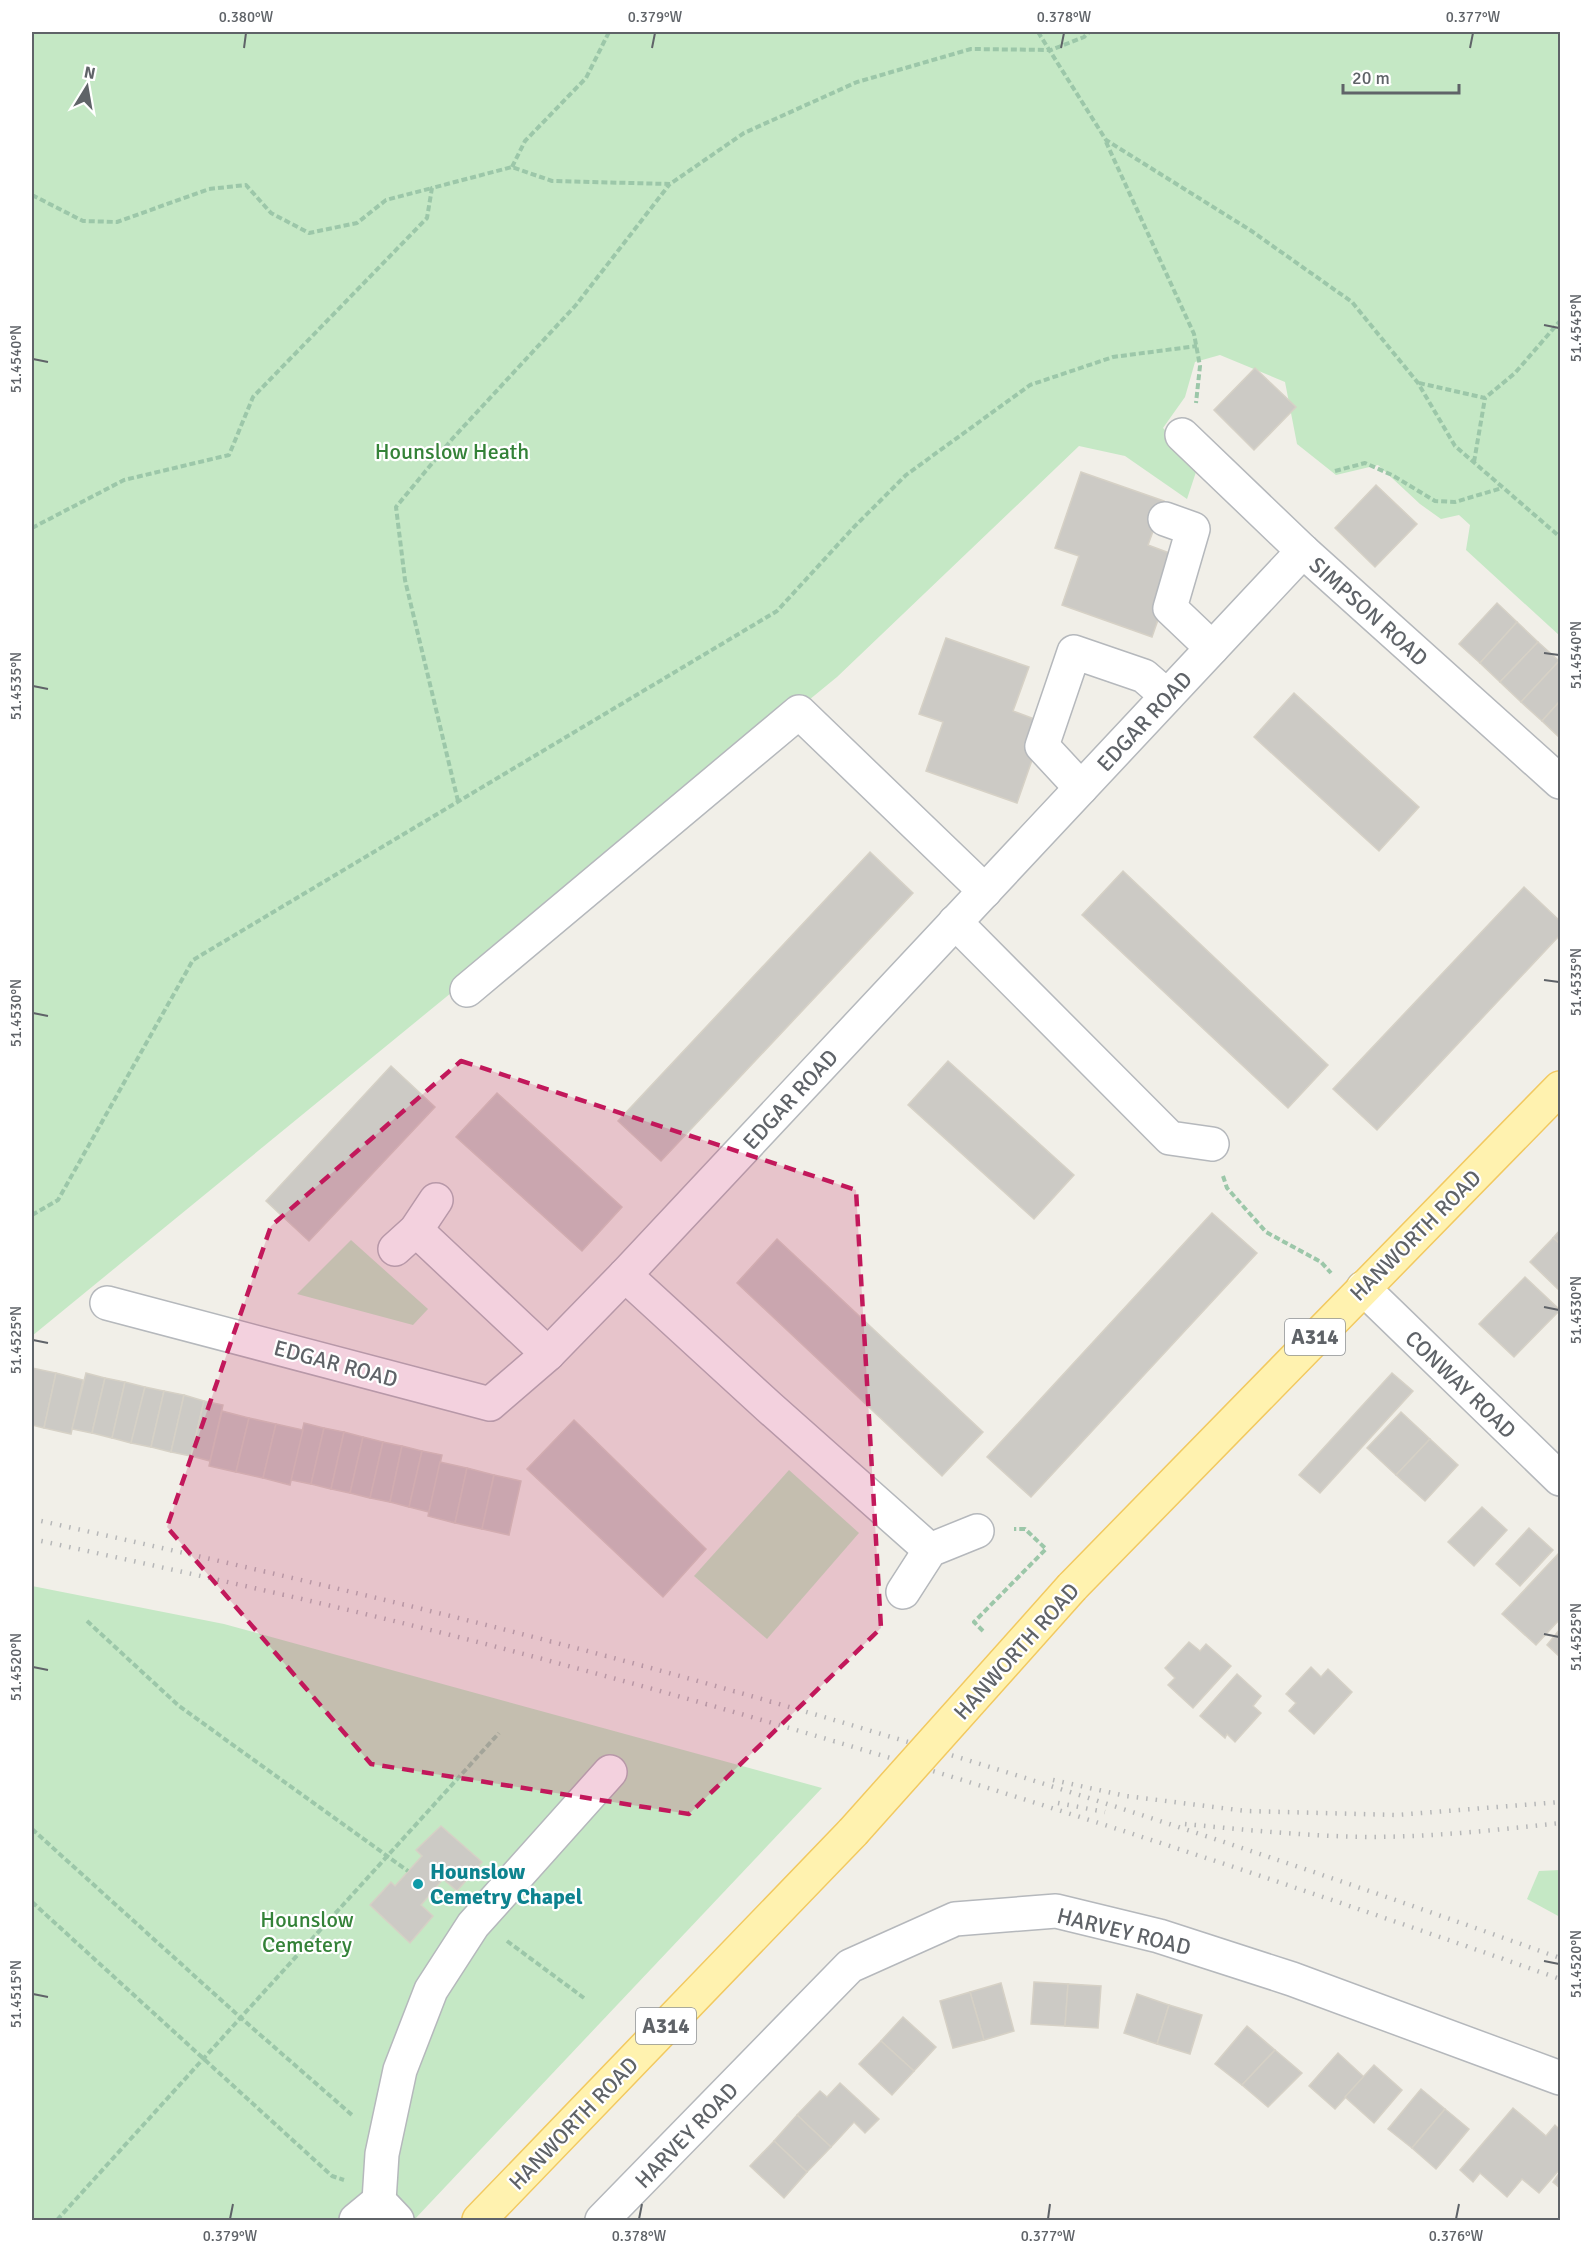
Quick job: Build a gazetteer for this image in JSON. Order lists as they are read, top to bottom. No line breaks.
{"streets":{"main road":["HANWORTH ROAD","A314"],"street":["SIMPSON ROAD","EDGAR ROAD","CONWAY ROAD","HARVEY ROAD"]},"crossings":[["SIMPSON ROAD","EDGAR ROAD"],["HANWORTH ROAD","CONWAY ROAD"]],"parks":["Hounslow Heath","Hounslow Cemetery"],"places":["Hounslow Cemetry Chapel"],"scale_bar":"20 m","north":"top","coordinates":["0.380°W","0.379°W","0.378°W","0.377°W","51.4545°N","51.4540°N","51.4535°N","51.4530°N","51.4525°N","51.4520°N","51.4515°N","0.376°W"]}
